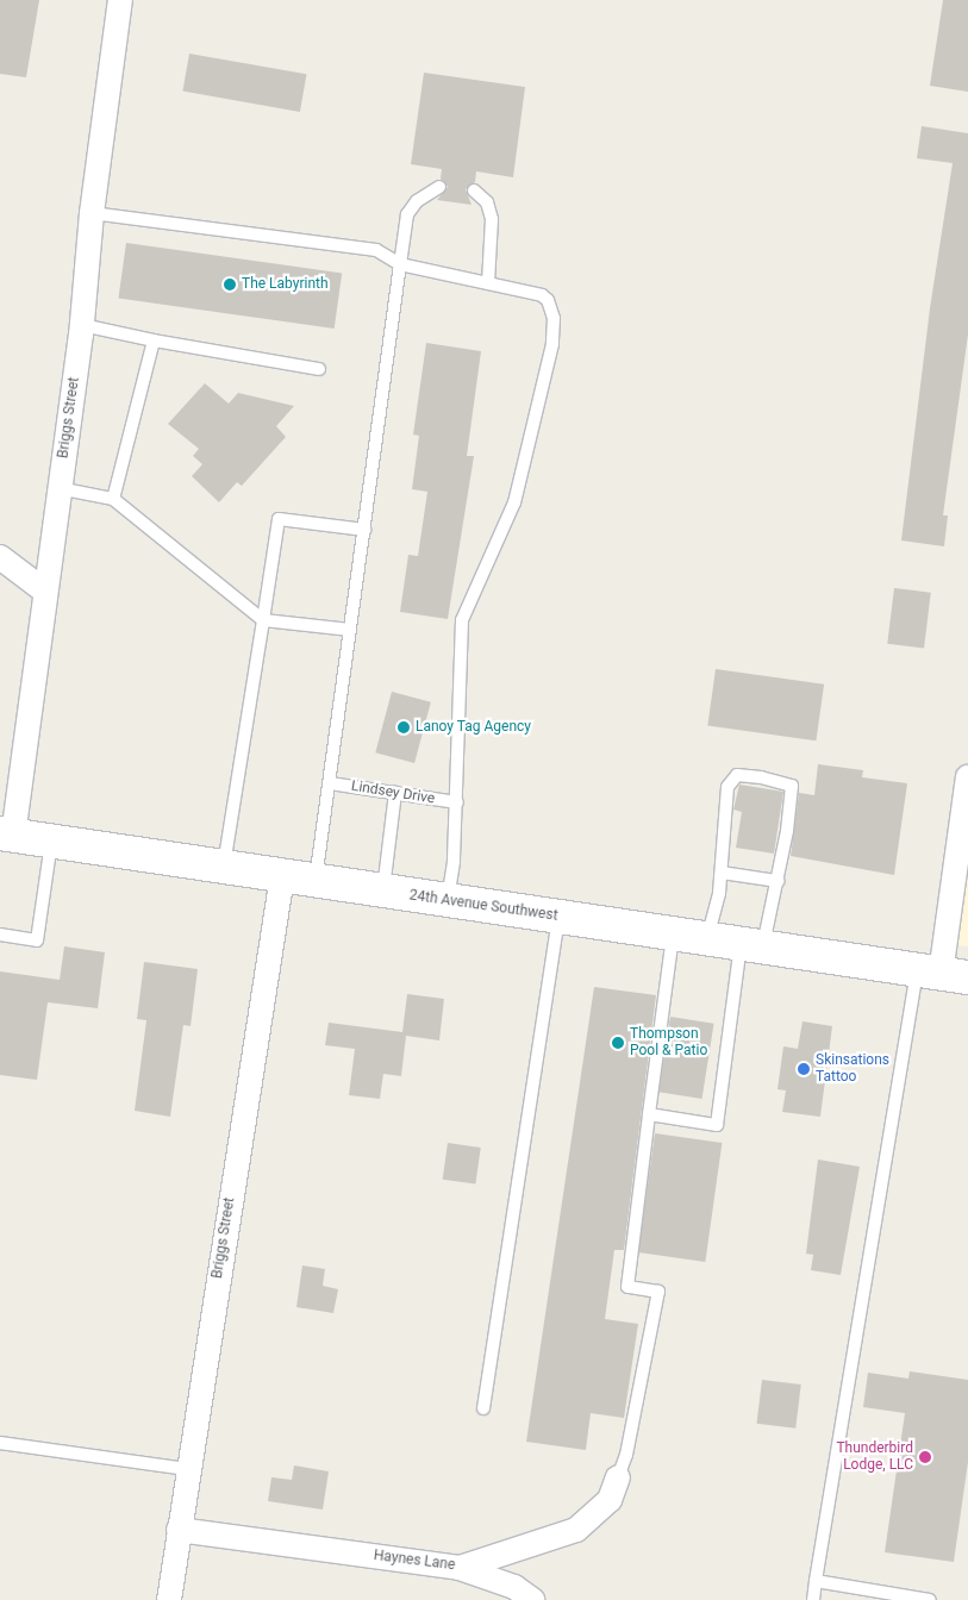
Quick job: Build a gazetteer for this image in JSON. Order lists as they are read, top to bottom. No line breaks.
{"streets":{"main road":["24th Avenue Southwest"],"street":["Briggs Street","Haynes Lane"],"lane":["Lindsey Drive"]},"crossings":[["Briggs Street","24th Avenue Southwest"],["Briggs Street","Haynes Lane"]],"places":["The Labyrinth","Lanoy Tag Agency","Thompson Pool & Patio","Skinsations Tattoo","Thunderbird Lodge, LLC"]}
